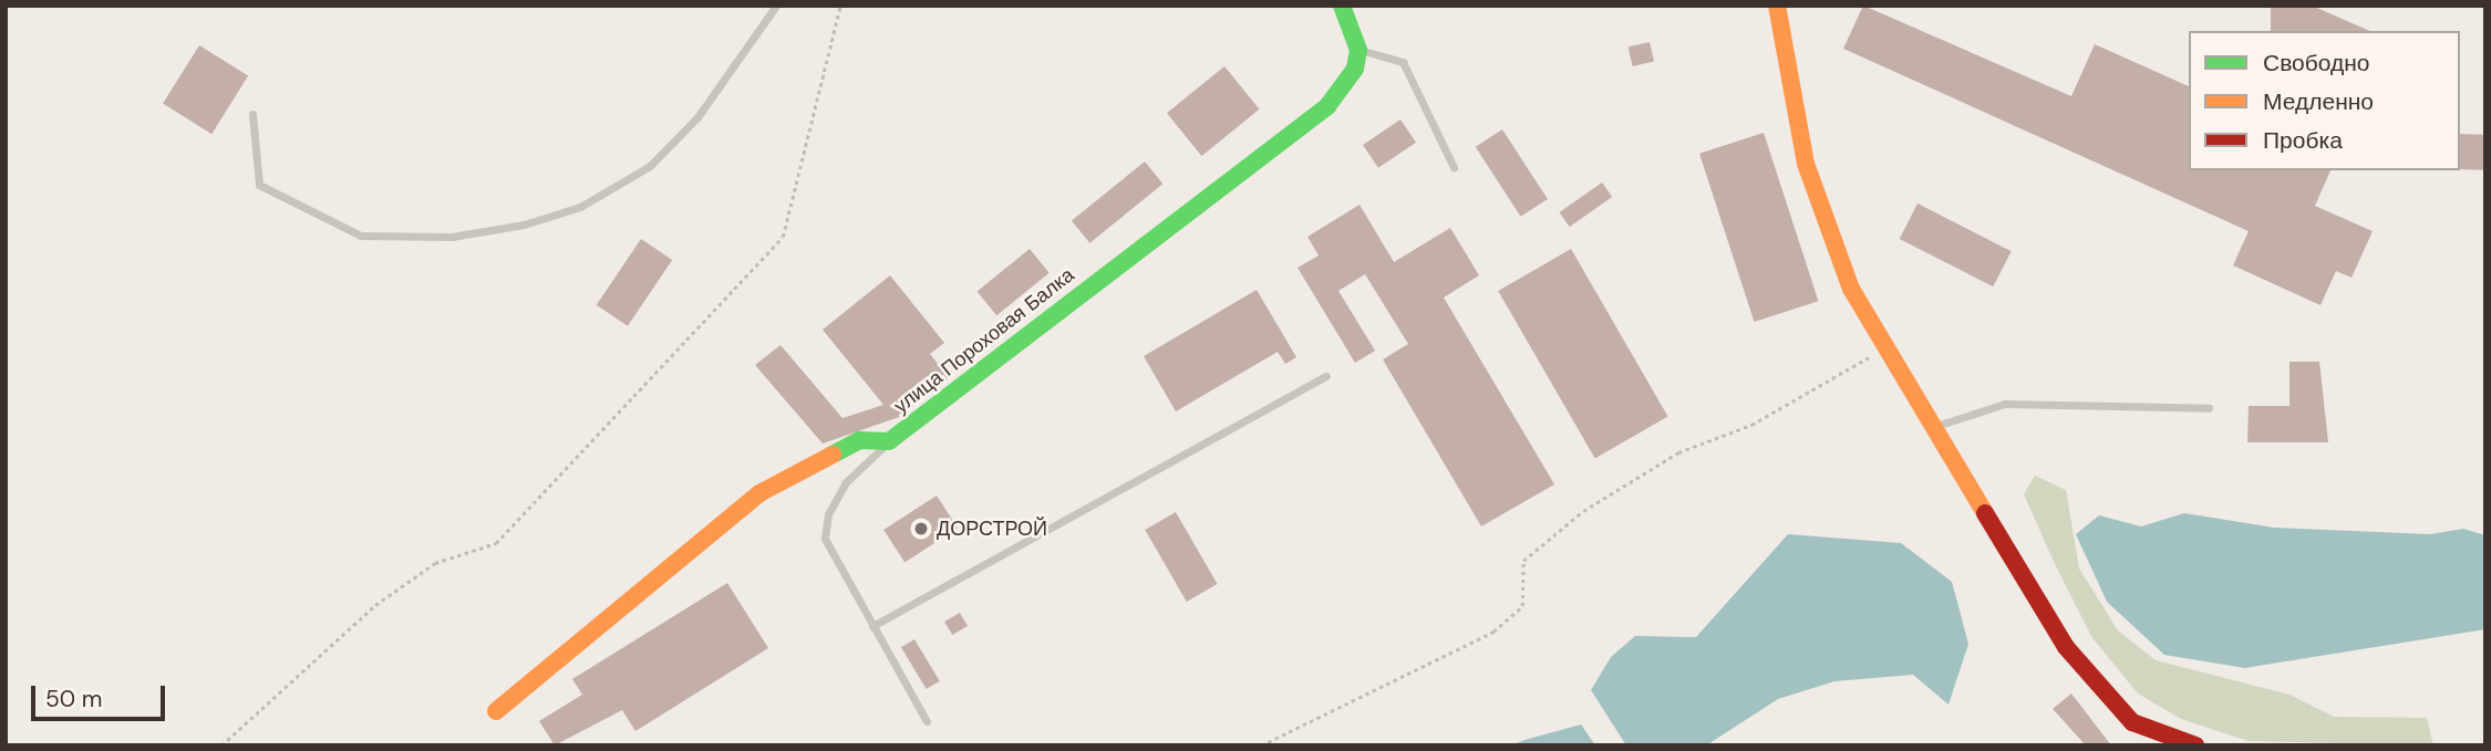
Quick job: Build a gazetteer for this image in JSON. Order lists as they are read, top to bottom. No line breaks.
{"streets":{"street":["улица Пороховая Балка"]},"places":["ДОРСТРОЙ"],"legend":["Свободно","Медленно","Пробка"],"scale_bar":"50 m"}
